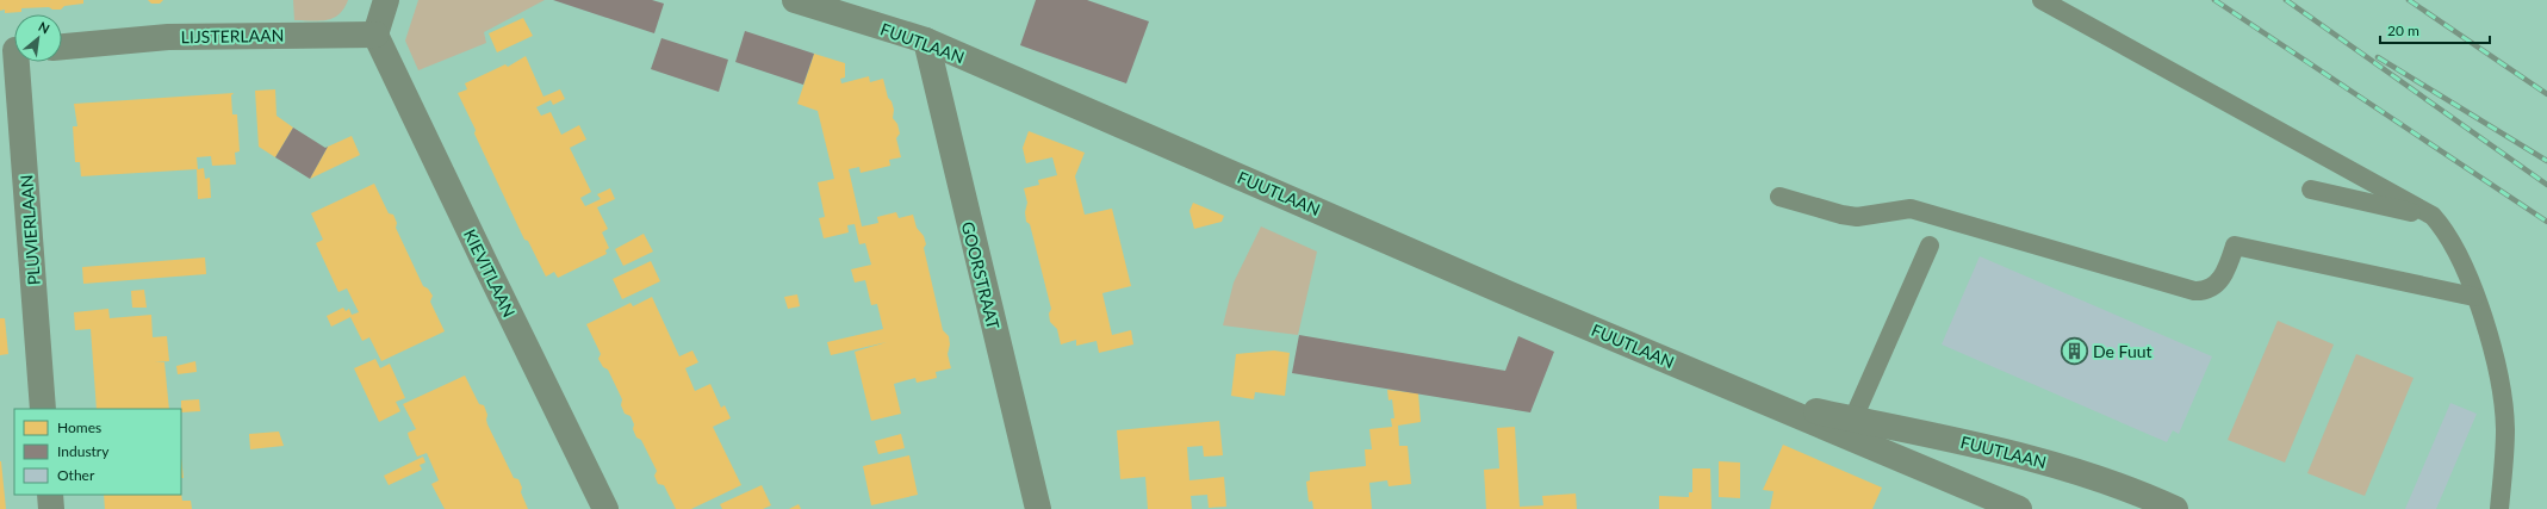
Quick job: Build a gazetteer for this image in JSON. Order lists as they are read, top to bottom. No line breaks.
{"streets":{"street":["LIJSTERLAAN","FUUTLAAN","PLUVIERLAAN","KIEVITLAAN","GOORSTRAAT"]},"crossings":[["LIJSTERLAAN","KIEVITLAAN"],["FUUTLAAN","GOORSTRAAT"]],"places":{"building":["De Fuut"]},"legend":["Homes","Industry","Other"],"scale_bar":"20 m","north":"top right"}
